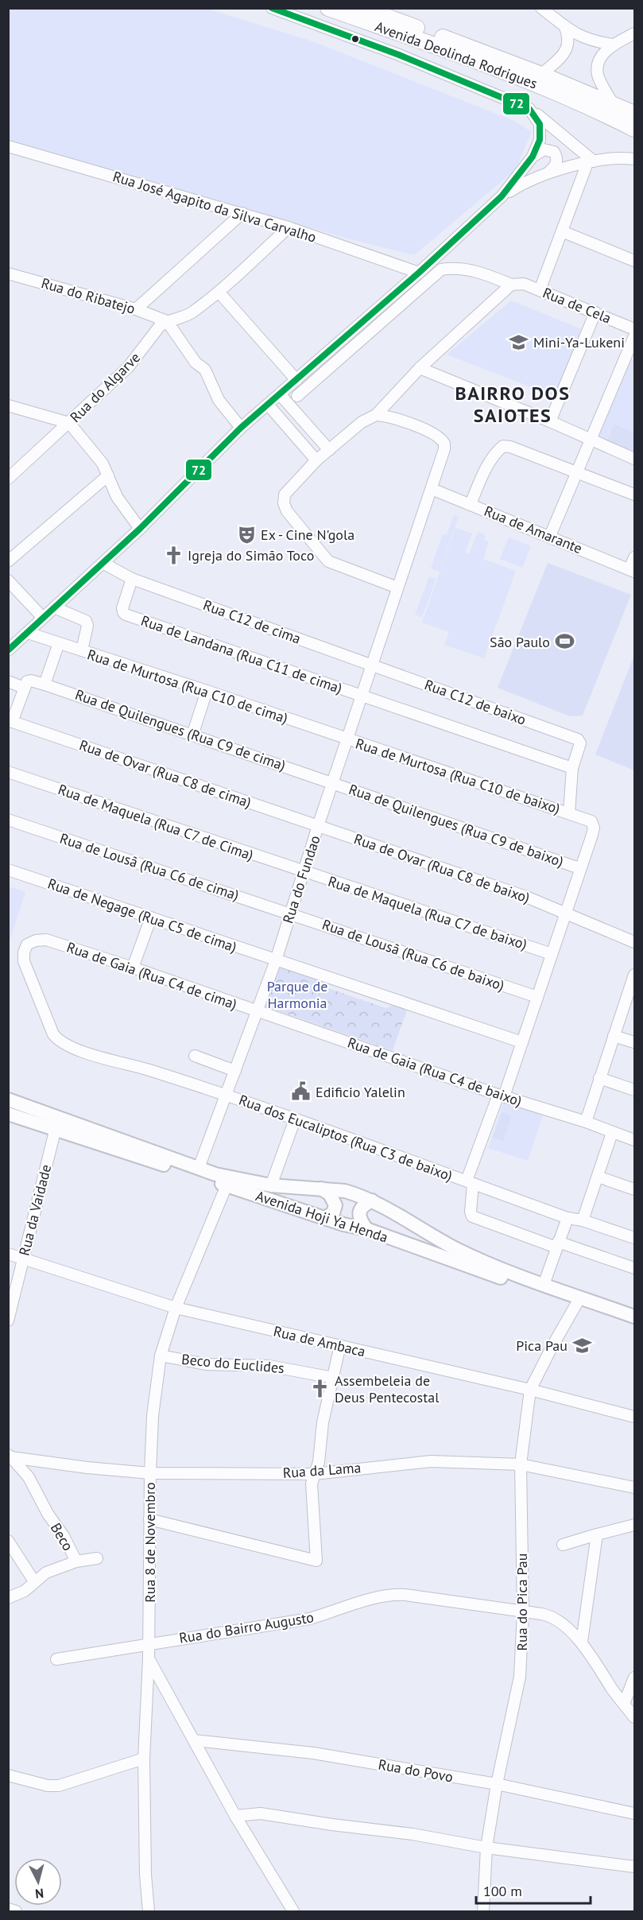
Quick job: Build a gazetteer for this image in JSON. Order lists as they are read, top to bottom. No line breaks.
{"streets":{"highway":["Avenida Deolinda Rodrigues"],"main road":["Avenida Hoji Ya Henda"],"street":["Rua José Agapito da Silva Carvalho","Rua do Ribatejo","Rua de Cela","Rua do Algarve","Rua de Amarante","Rua C12 de cima","Rua de Landana (Rua C11 de cima)","Rua de Murtosa (Rua C10 de cima)","Rua C12 de baixo","Rua de Quilengues (Rua C9 de cima)","Rua de Ovar (Rua C8 de cima)","Rua de Murtosa (Rua C10 de baixo)","Rua de Maquela (Rua C7 de Cima)","Rua de Quilengues (Rua C9 de baixo)","Rua de Lousã (Rua C6 de cima)","Rua de Ovar (Rua C8 de baixo)","Rua do Fundao","Rua de Maquela (Rua C7 de baixo)","Rua de Negage (Rua C5 de cima)","Rua de Lousã (Rua C6 de baixo)","Rua de Gaia (Rua C4 de cima)","Rua de Gaia (Rua C4 de baixo)","Rua dos Eucaliptos (Rua C3 de baixo)","Rua da Vaidade","Rua de Ambaca","Beco do Euclides","Rua da Lama","Beco","Rua 8 de Novembro","Rua do Pica Pau","Rua do Bairro Augusto","Rua do Povo"]},"crossings":[["Rua José Agapito da Silva Carvalho","Rua do Algarve"],["Rua do Ribatejo","Rua do Algarve"],["Rua de Amarante","Rua do Fundao"],["Rua C12 de cima","Rua de Landana (Rua C11 de cima)"],["Rua C12 de cima","Rua C12 de baixo"],["Rua C12 de cima","Rua do Fundao"],["Rua de Landana (Rua C11 de cima)","Rua C12 de baixo"],["Rua de Landana (Rua C11 de cima)","Rua do Fundao"],["Rua de Murtosa (Rua C10 de cima)","Rua de Murtosa (Rua C10 de baixo)"],["Rua de Murtosa (Rua C10 de cima)","Rua do Fundao"],["Rua C12 de baixo","Rua do Fundao"],["Rua de Quilengues (Rua C9 de cima)","Rua de Quilengues (Rua C9 de baixo)"],["Rua de Quilengues (Rua C9 de cima)","Rua do Fundao"],["Rua de Ovar (Rua C8 de cima)","Rua de Ovar (Rua C8 de baixo)"],["Rua de Ovar (Rua C8 de cima)","Rua do Fundao"],["Rua de Murtosa (Rua C10 de baixo)","Rua de Quilengues (Rua C9 de baixo)"],["Rua de Murtosa (Rua C10 de baixo)","Rua do Fundao"],["Rua de Maquela (Rua C7 de Cima)","Rua do Fundao"],["Rua de Maquela (Rua C7 de Cima)","Rua de Maquela (Rua C7 de baixo)"],["Rua de Quilengues (Rua C9 de baixo)","Rua do Fundao"],["Rua de Lousã (Rua C6 de cima)","Rua do Fundao"],["Rua de Lousã (Rua C6 de cima)","Rua de Lousã (Rua C6 de baixo)"],["Rua de Ovar (Rua C8 de baixo)","Rua do Fundao"],["Rua do Fundao","Rua de Maquela (Rua C7 de baixo)"],["Rua do Fundao","Rua de Negage (Rua C5 de cima)"],["Rua do Fundao","Rua de Lousã (Rua C6 de baixo)"],["Rua do Fundao","Rua de Gaia (Rua C4 de cima)"],["Rua do Fundao","Rua de Gaia (Rua C4 de baixo)"],["Rua do Fundao","Rua dos Eucaliptos (Rua C3 de baixo)"],["Rua do Fundao","Avenida Hoji Ya Henda"],["Rua de Gaia (Rua C4 de cima)","Rua de Gaia (Rua C4 de baixo)"],["Rua de Gaia (Rua C4 de cima)","Rua dos Eucaliptos (Rua C3 de baixo)"],["Rua da Vaidade","Avenida Hoji Ya Henda"],["Rua da Vaidade","Rua de Ambaca"],["Avenida Hoji Ya Henda","Rua 8 de Novembro"],["Avenida Hoji Ya Henda","Rua do Pica Pau"],["Rua de Ambaca","Rua 8 de Novembro"],["Rua de Ambaca","Rua do Pica Pau"],["Beco do Euclides","Rua 8 de Novembro"],["Rua da Lama","Beco"],["Rua da Lama","Rua 8 de Novembro"],["Rua da Lama","Rua do Pica Pau"],["Rua 8 de Novembro","Rua do Bairro Augusto"],["Rua do Pica Pau","Rua do Bairro Augusto"],["Rua do Pica Pau","Rua do Povo"]],"districts":["BAIRRO DOS SAIOTES"],"parks":["Parque de Harmonia"],"places":{"school or university":["Mini-Ya-Lukeni","Pica Pau"],"theatre":["Ex - Cine N'gola"],"church":["Igreja do Simão Toco","Assembeleia de Deus Pentecostal"],"sports":["São Paulo"],"public building":["Edificio Yalelin"]},"lines":["transit line 72"],"scale_bar":"100 m","north":"bottom"}
